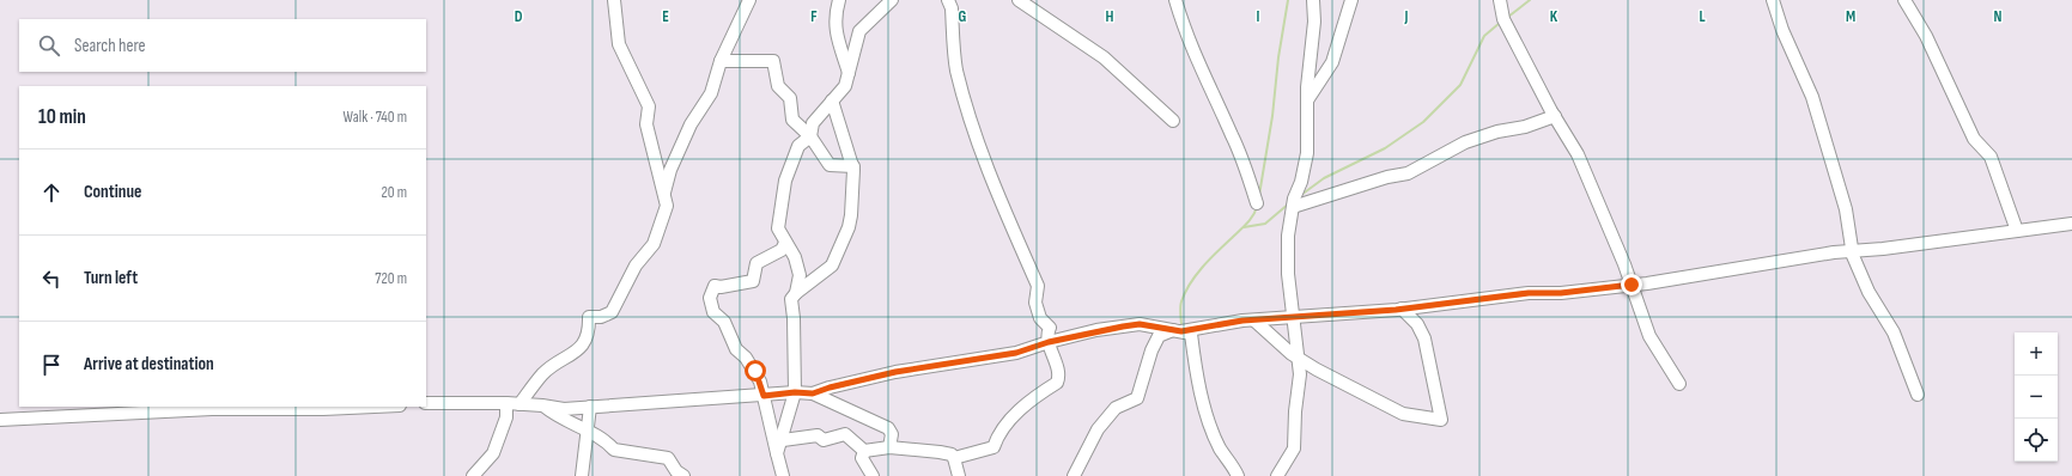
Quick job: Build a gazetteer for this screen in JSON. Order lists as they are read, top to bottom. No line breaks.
{"page":{"search":"Search here","heading":["10 min","Walk · 740 m"],"list":[["Continue","20 m"],["Turn left","720 m"],"Arrive at destination"],"map_buttons":["+","−"]},"grid":{"columns":["D","E","F","G","H","I","J","K","L","M","N"]}}
